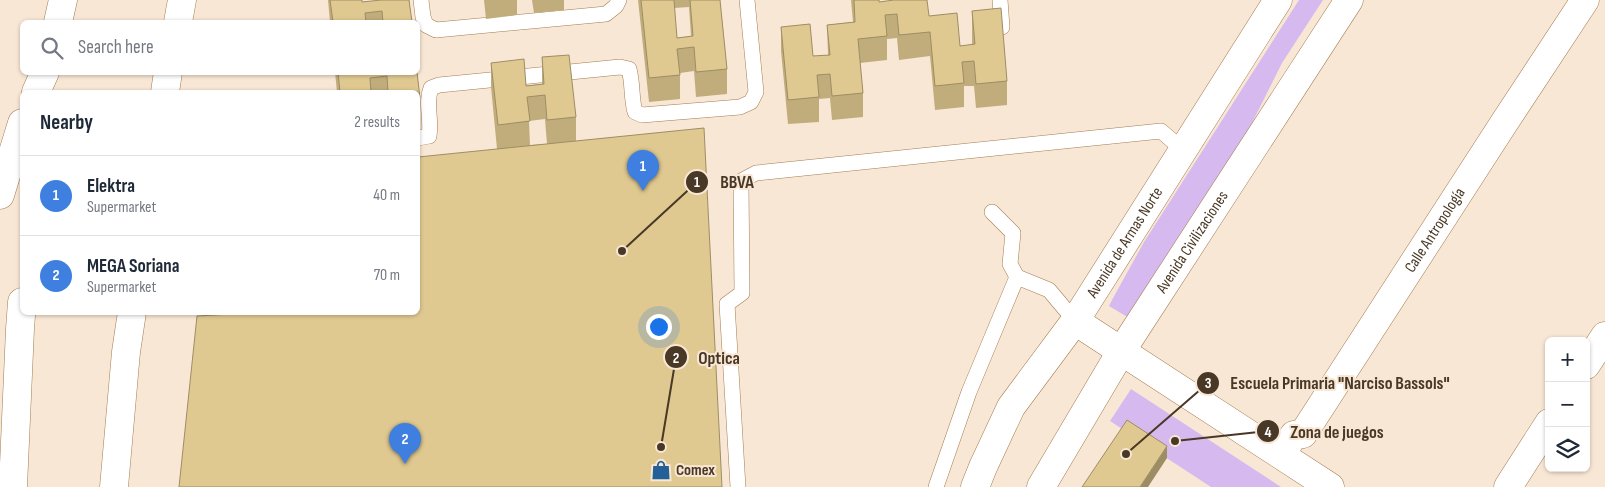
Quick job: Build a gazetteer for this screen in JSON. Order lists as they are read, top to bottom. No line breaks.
{"streets":{"main road":["Calle Antropología","Avenida de Armas Norte","Avenida Civilizaciones"]},"places":{"other":["BBVA","Zona de juegos","Optica","Escuela Primaria \"Narciso Bassols\""],"shop":["Comex"]},"page":{"search":"Search here","heading":["Nearby","2 results"],"pins":["1","2"],"list":[{"mark":"1","name":"Elektra","note":"Supermarket","value":"40 m"},{"mark":"2","name":"MEGA Soriana","note":"Supermarket","value":"70 m"}],"map_buttons":["+","−"]}}
